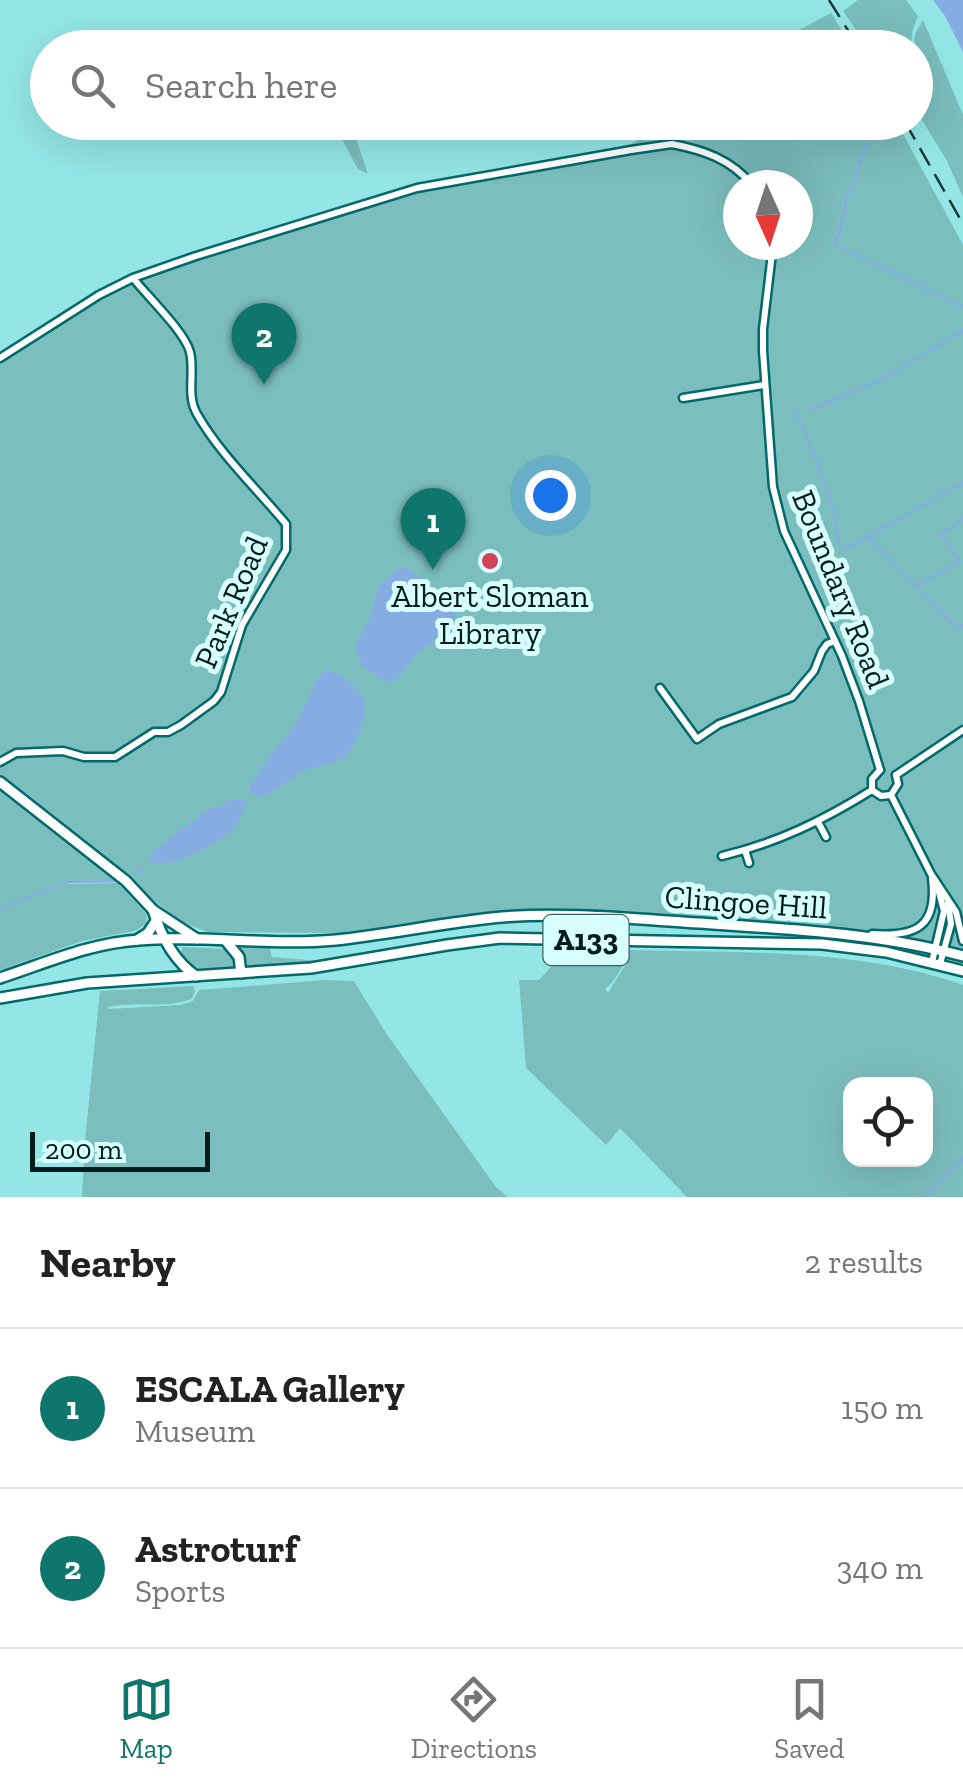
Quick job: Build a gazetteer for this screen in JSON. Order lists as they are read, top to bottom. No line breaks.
{"streets":{"main road":["Clingoe Hill","A133"],"street":["Boundary Road","Park Road"]},"crossings":[["Clingoe Hill","A133"]],"places":["Albert Sloman Library"],"scale_bar":"200 m","north":"bottom","page":{"search":"Search here","pins":["2","1"],"scale":"200 m","heading":["Nearby","2 results"],"list":[{"mark":"1","name":"ESCALA Gallery","note":"Museum","value":"150 m"},{"mark":"2","name":"Astroturf","note":"Sports","value":"340 m"}],"nav":["Map","Directions","Saved"]}}
